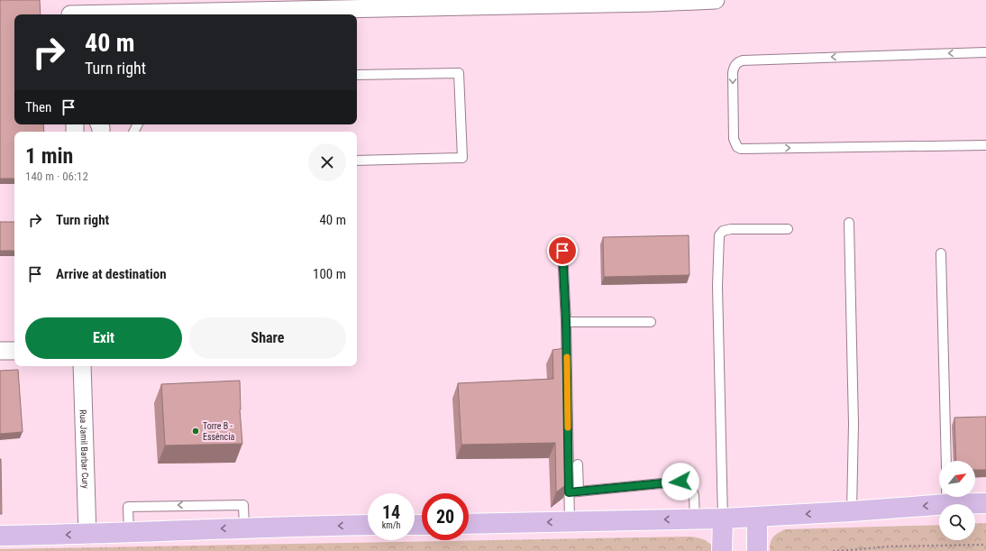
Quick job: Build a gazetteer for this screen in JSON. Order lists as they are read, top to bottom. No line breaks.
{"streets":{"street":["Rua Jamil Barbar Cury"]},"places":["Torre B - Essência"],"north":"top right","page":{"turn":["40 m","Turn right"],"then":"Then","heading":["1 min","140 m · 06:12"],"list":[{"name":"Turn right","value":"40 m"},{"name":"Arrive at destination","value":"100 m"}],"buttons":["Exit","Share"],"speed":"14 km/h","limit":"20"}}
